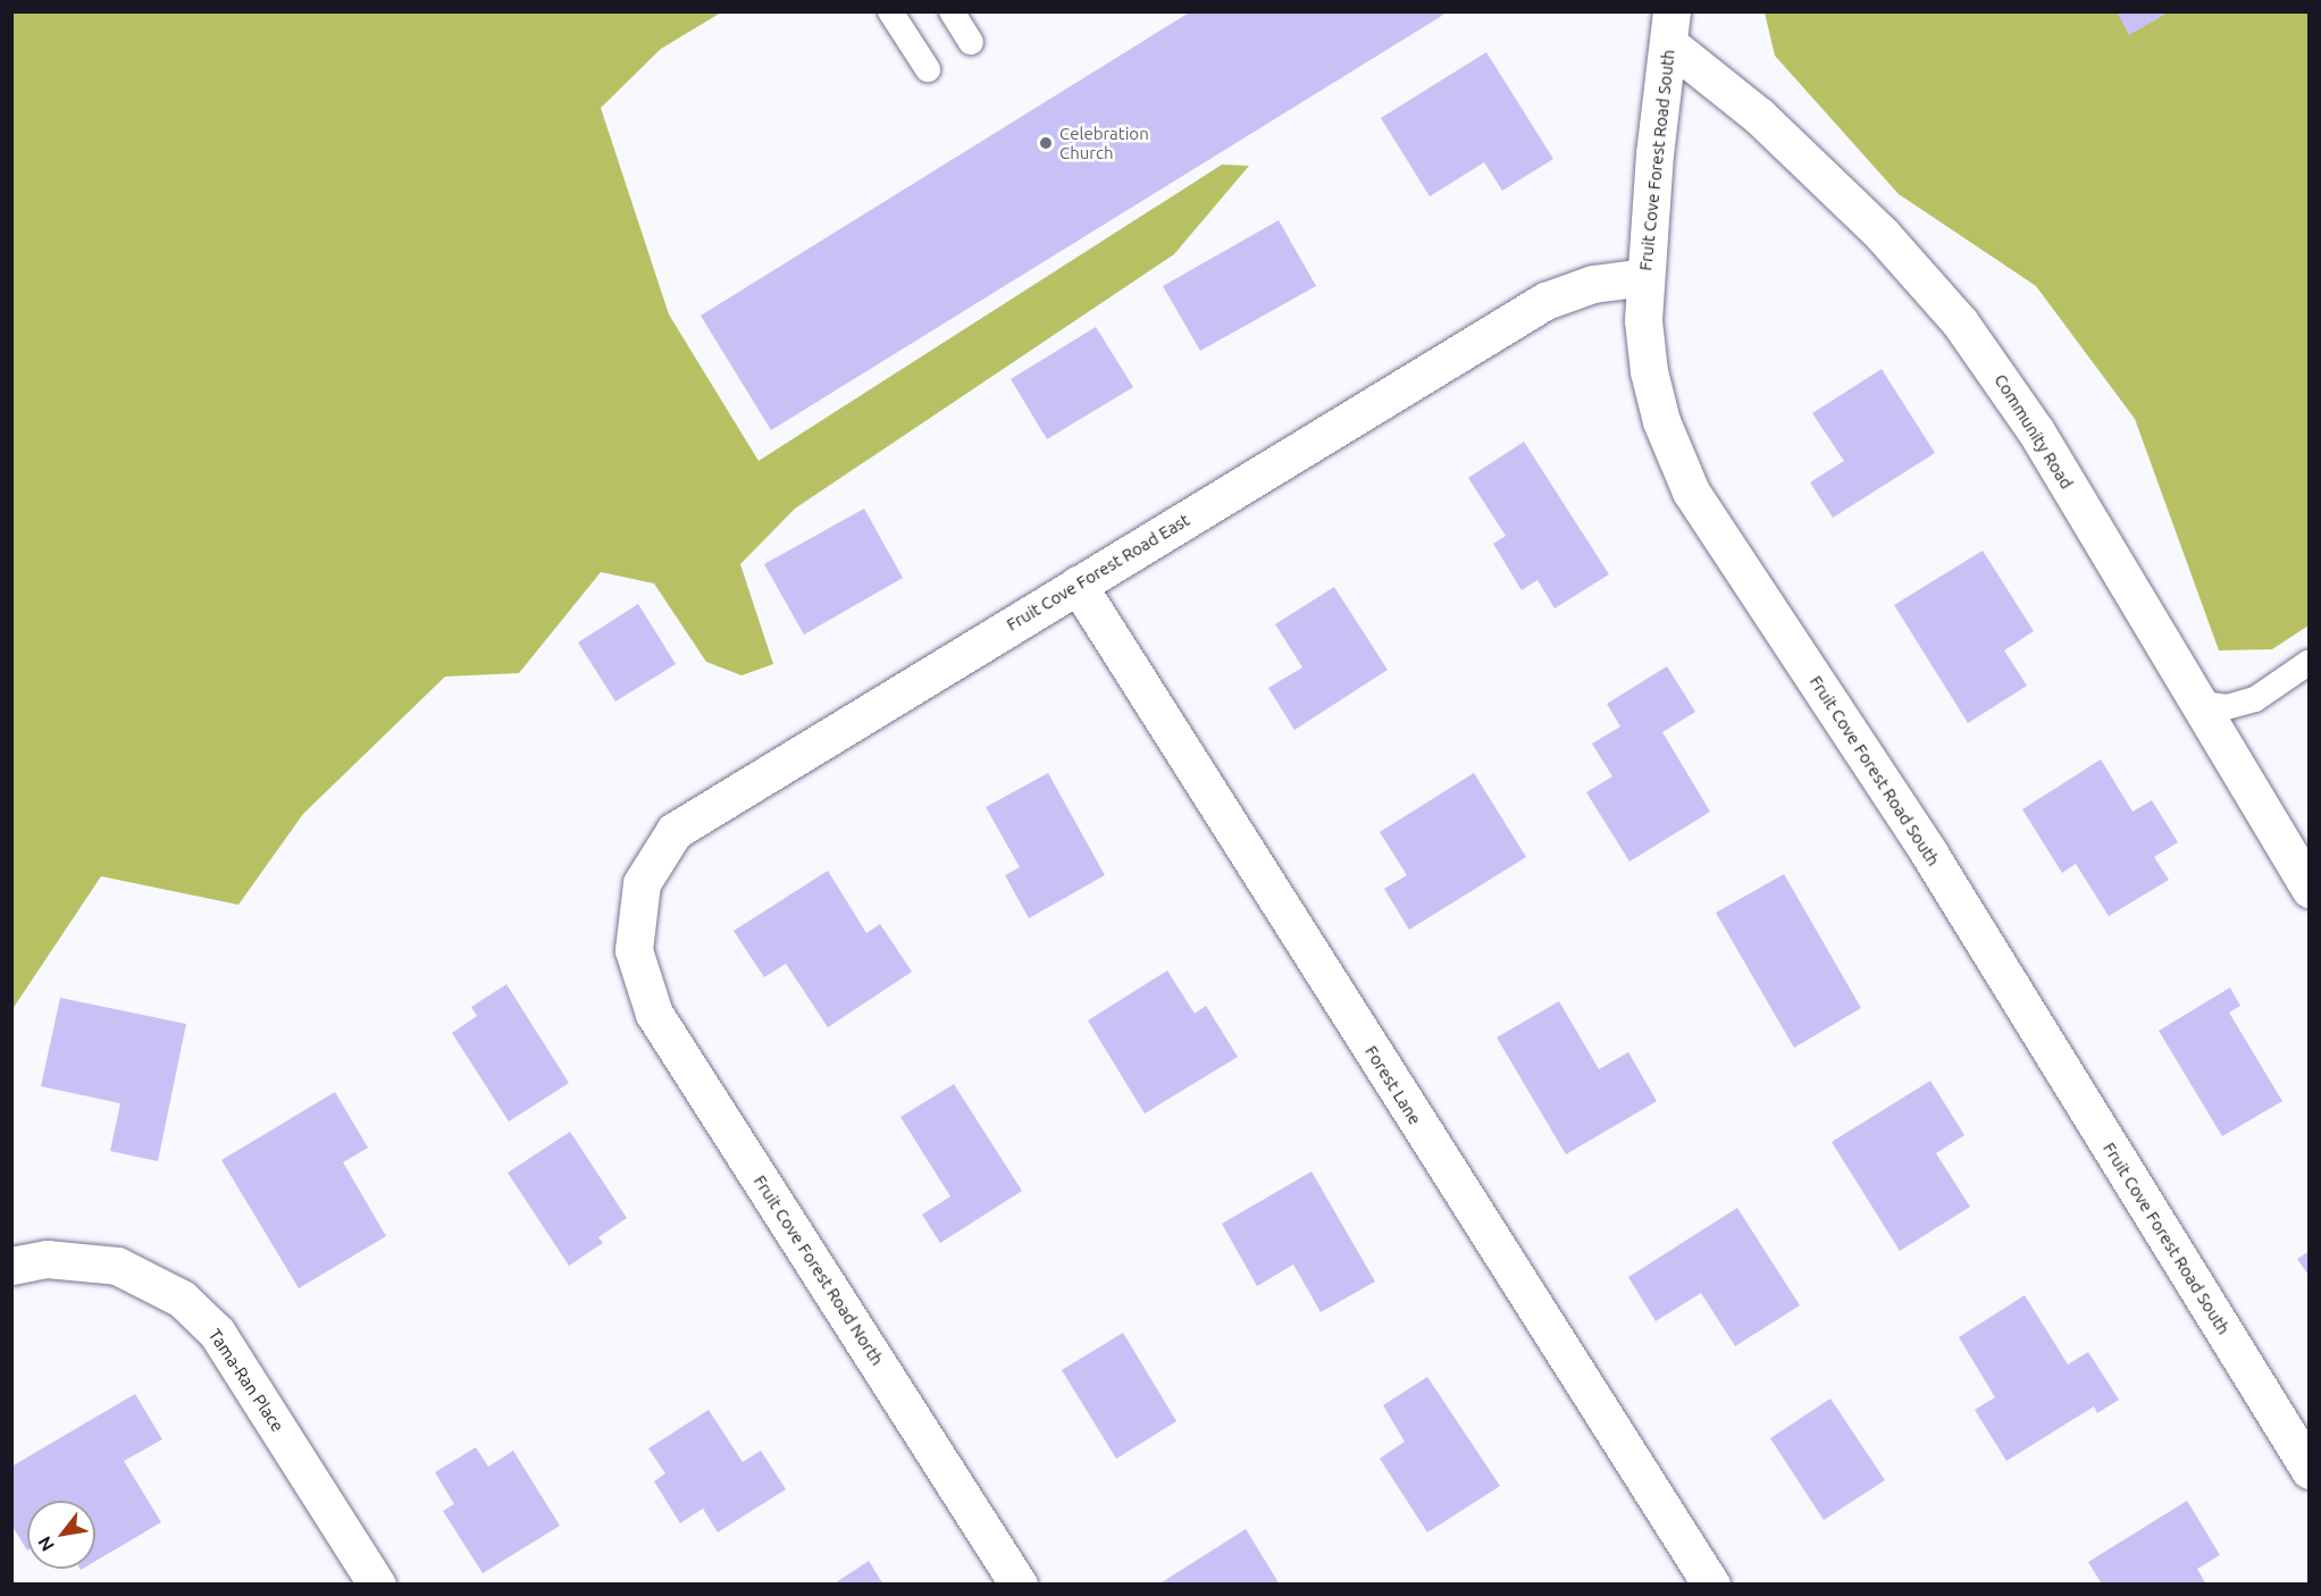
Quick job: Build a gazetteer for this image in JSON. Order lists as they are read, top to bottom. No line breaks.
{"streets":{"street":["Fruit Cove Forest Road South","Community Road","Fruit Cove Forest Road East","Forest Lane","Fruit Cove Forest Road North","Tama-Ran Place"]},"crossings":[["Fruit Cove Forest Road South","Community Road"],["Fruit Cove Forest Road South","Fruit Cove Forest Road East"],["Fruit Cove Forest Road East","Forest Lane"],["Fruit Cove Forest Road East","Fruit Cove Forest Road North"]],"places":["Celebration Church"],"north":"bottom left"}
